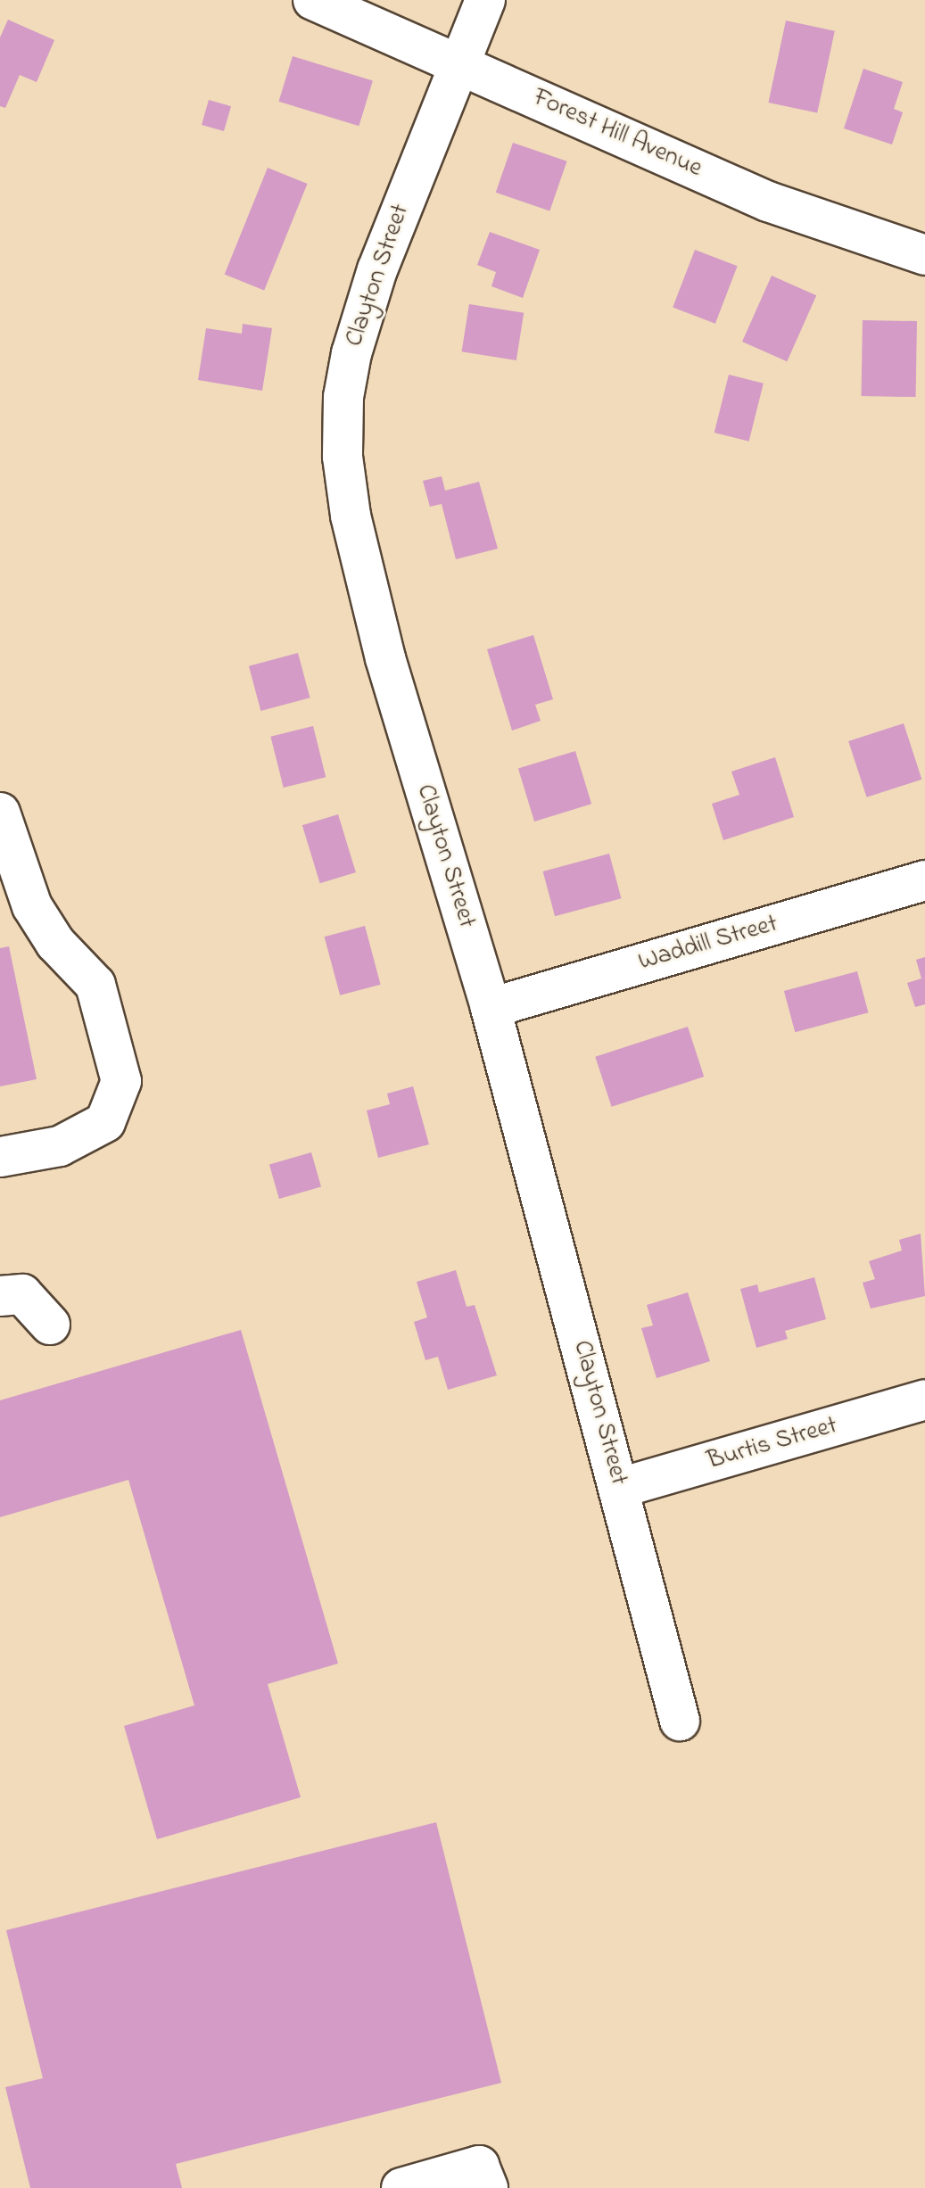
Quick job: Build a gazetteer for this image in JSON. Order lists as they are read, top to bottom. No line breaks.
{"streets":{"street":["Forest Hill Avenue","Clayton Street","Waddill Street","Burtis Street"]},"crossings":[["Forest Hill Avenue","Clayton Street"],["Clayton Street","Waddill Street"],["Clayton Street","Burtis Street"]]}
